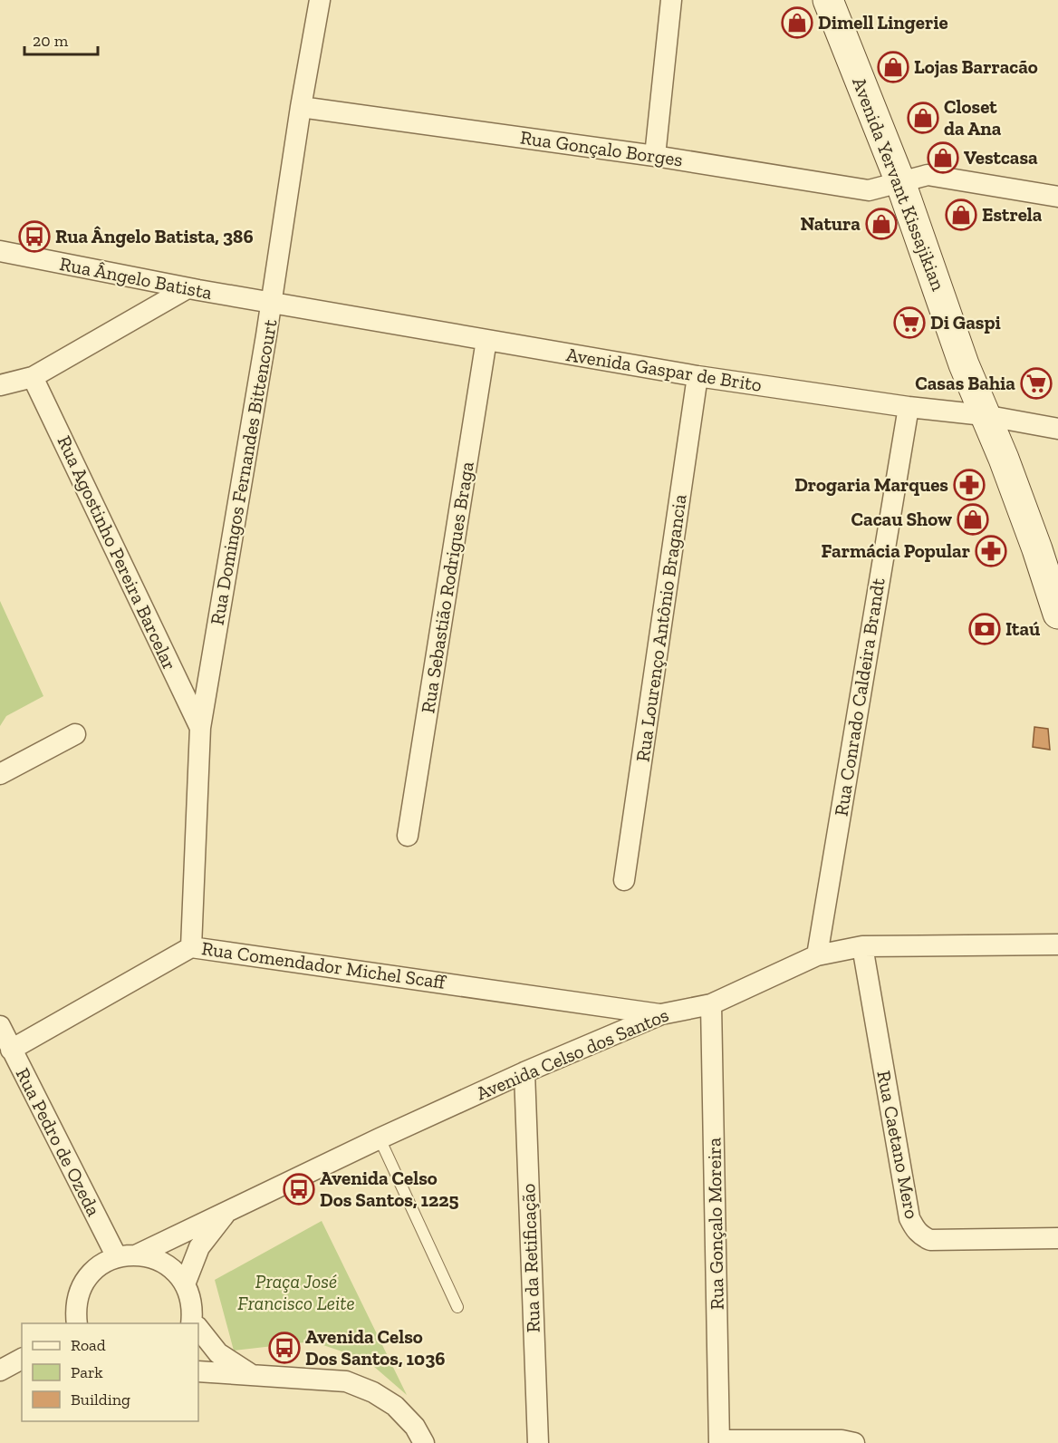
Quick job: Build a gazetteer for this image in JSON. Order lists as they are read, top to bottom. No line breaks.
{"streets":{"main road":["Avenida Yervant Kissajikian"],"street":["Rua Gonçalo Borges","Rua Ângelo Batista","Avenida Gaspar de Brito","Rua Domingos Fernandes Bittencourt","Rua Agostinho Pereira Barcelar","Rua Sebastião Rodrigues Braga","Rua Lourenço Antônio Bragancia","Rua Conrado Caldeira Brandt","Rua Comendador Michel Scaff","Avenida Celso dos Santos","Rua Pedro de Ozeda","Rua Caetano Mero","Rua Gonçalo Moreira","Rua da Retificação"]},"crossings":[["Rua Gonçalo Borges","Avenida Yervant Kissajikian"],["Rua Gonçalo Borges","Rua Domingos Fernandes Bittencourt"],["Avenida Yervant Kissajikian","Avenida Gaspar de Brito"],["Rua Ângelo Batista","Avenida Gaspar de Brito"],["Rua Ângelo Batista","Rua Domingos Fernandes Bittencourt"],["Avenida Gaspar de Brito","Rua Domingos Fernandes Bittencourt"],["Avenida Gaspar de Brito","Rua Sebastião Rodrigues Braga"],["Avenida Gaspar de Brito","Rua Lourenço Antônio Bragancia"],["Avenida Gaspar de Brito","Rua Conrado Caldeira Brandt"],["Rua Domingos Fernandes Bittencourt","Rua Agostinho Pereira Barcelar"],["Rua Domingos Fernandes Bittencourt","Rua Comendador Michel Scaff"],["Rua Conrado Caldeira Brandt","Avenida Celso dos Santos"],["Rua Comendador Michel Scaff","Avenida Celso dos Santos"],["Rua Comendador Michel Scaff","Rua Pedro de Ozeda"],["Avenida Celso dos Santos","Rua Caetano Mero"],["Avenida Celso dos Santos","Rua Gonçalo Moreira"],["Avenida Celso dos Santos","Rua da Retificação"]],"parks":["Praça José Francisco Leite"],"places":{"shop":["Dimell Lingerie","Lojas Barracão","Closet da Ana","Vestcasa","Estrela","Natura","Cacau Show"],"bus stop":["Rua Ângelo Batista, 386","Avenida Celso Dos Santos, 1225","Avenida Celso Dos Santos, 1036"],"supermarket":["Di Gaspi","Casas Bahia"],"pharmacy":["Drogaria Marques","Farmácia Popular"],"bank":["Itaú"]},"legend":["Road","Park","Building"],"scale_bar":"20 m"}
